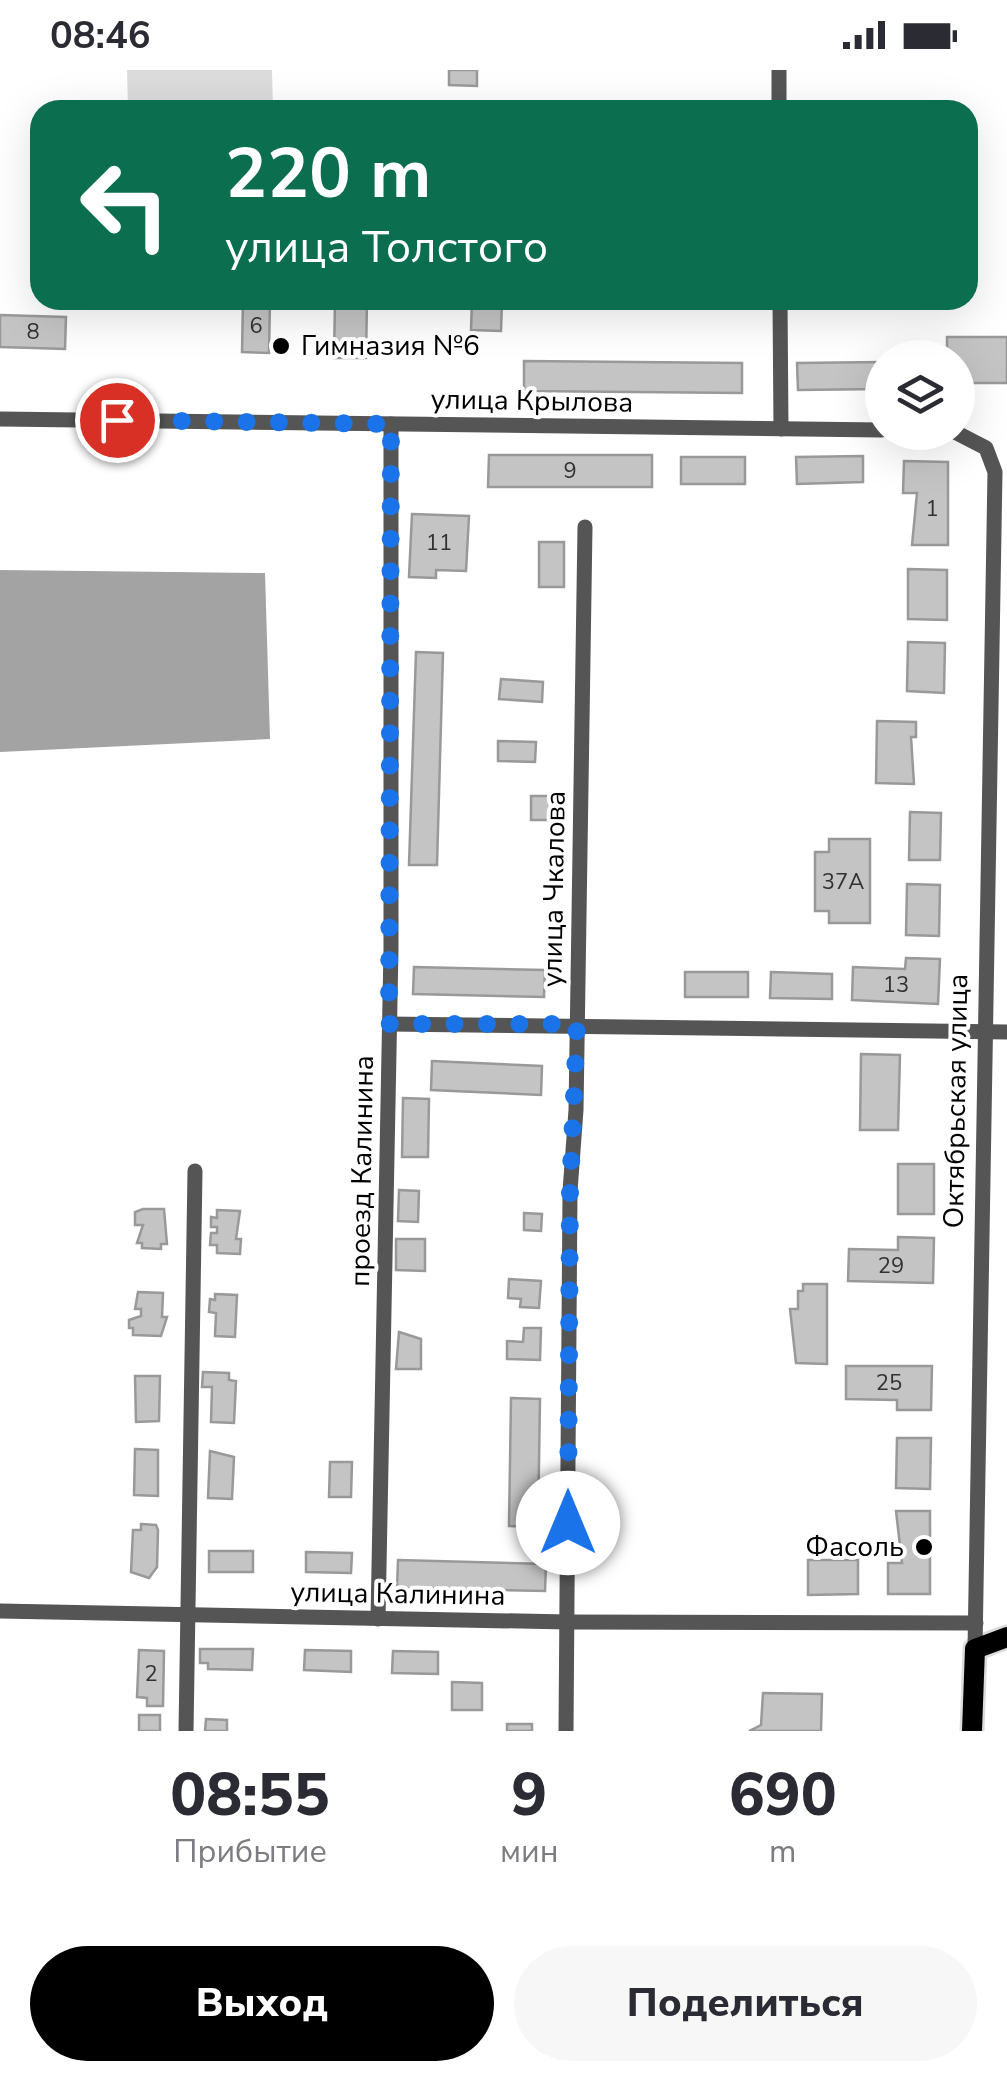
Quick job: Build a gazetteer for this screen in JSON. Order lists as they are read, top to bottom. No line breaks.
{"streets":{"main road":["Октябрьская улица"],"street":["улица Крылова","улица Чкалова","проезд Калинина","улица Калинина"]},"crossings":[["улица Крылова","проезд Калинина"],["улица Чкалова","улица Калинина"],["Октябрьская улица","улица Калинина"],["проезд Калинина","улица Калинина"]],"places":["Гимназия №6","Фасоль"],"house_numbers":["6","8","9","1","11","37А","13","29","25","2"],"page":{"status":"08:46","turn":["220 m","улица Толстого"],"eta":["08:55","Прибытие","9","мин","690","m"],"buttons":["Выход","Поделиться"]}}
